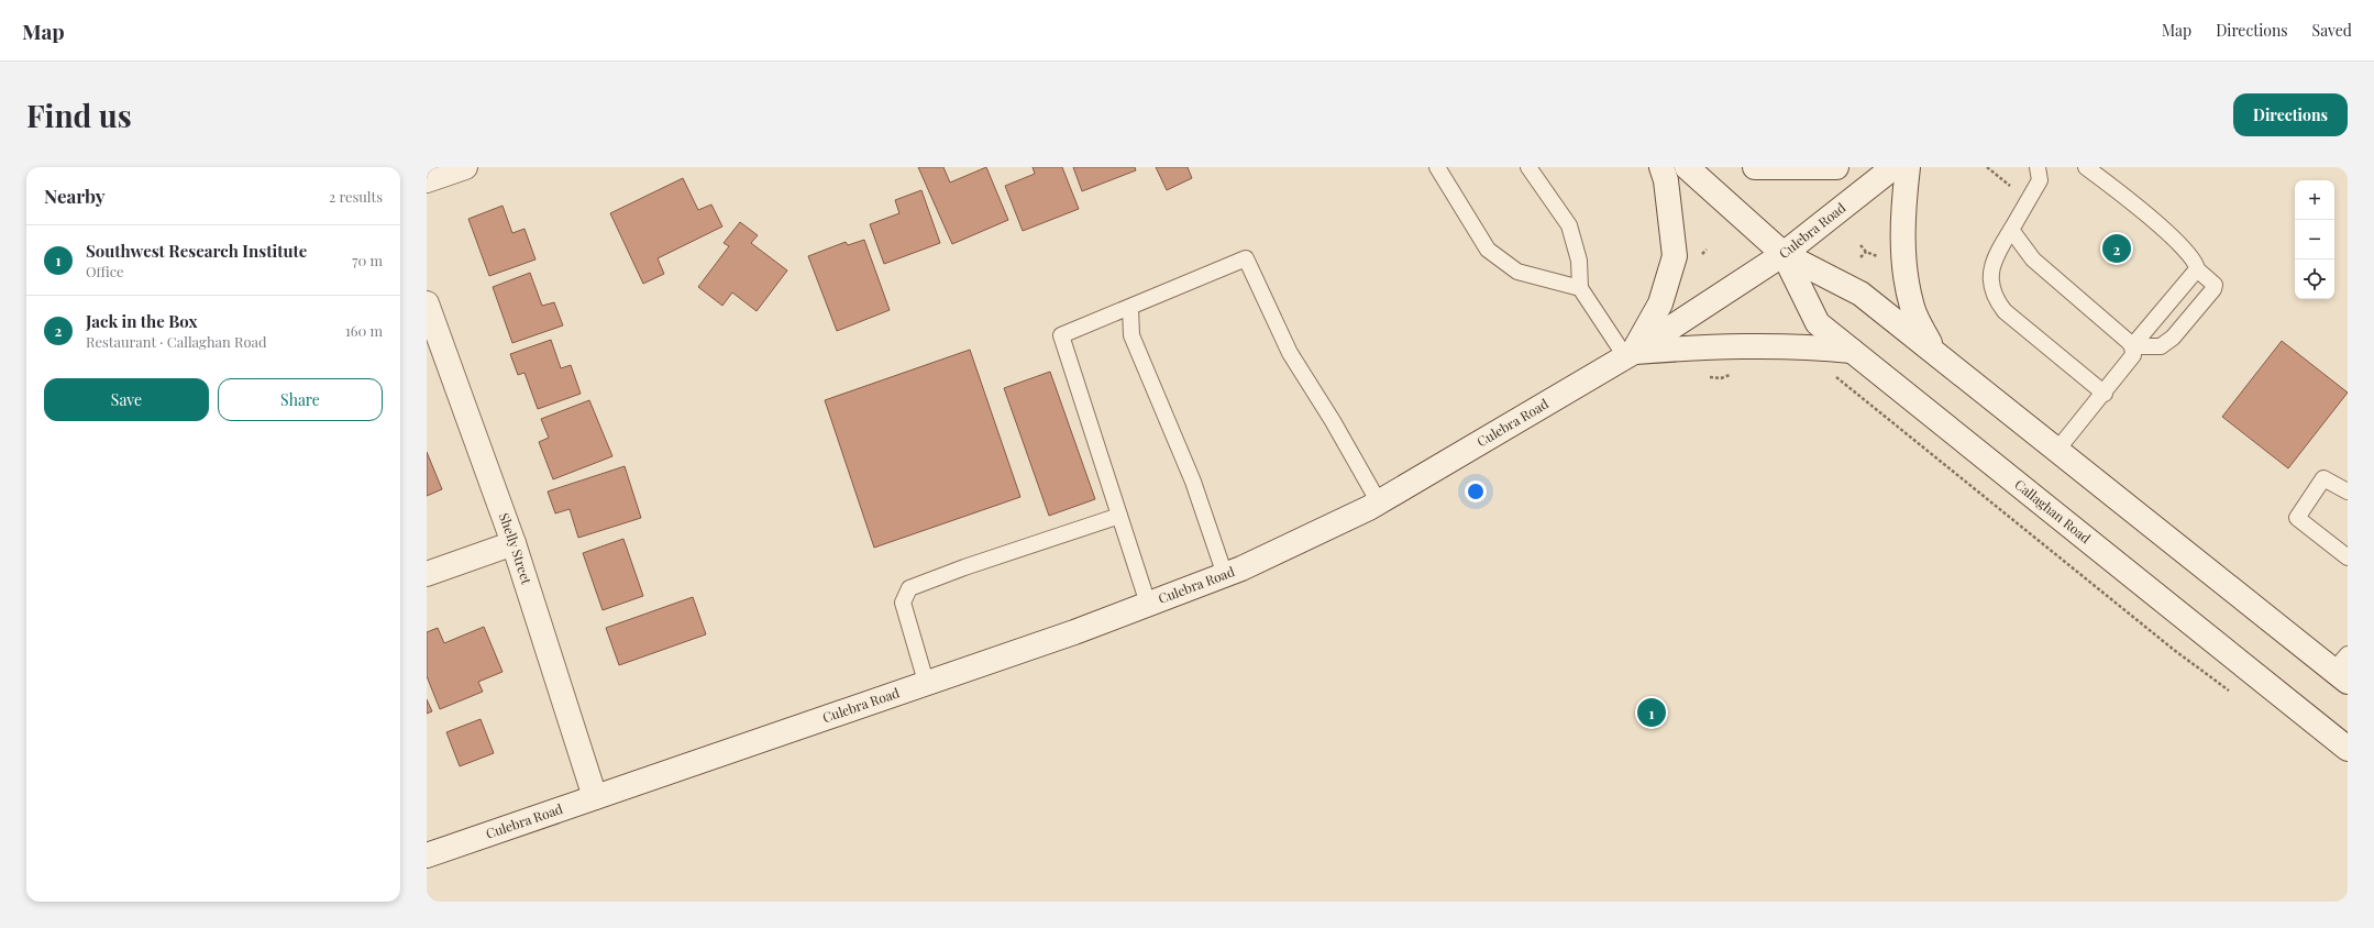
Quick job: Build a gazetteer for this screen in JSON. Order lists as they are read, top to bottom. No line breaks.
{"streets":{"main road":["Culebra Road","Callaghan Road","Shelly Street"]},"crossings":[["Culebra Road","Callaghan Road"],["Culebra Road","Shelly Street"]],"page":{"header":"Map","nav":["Map","Directions","Saved"],"buttons":["Directions",["Save","Share"]],"title":"Find us","heading":["Nearby","2 results"],"map_buttons":["+","−"],"list":[{"mark":"1","name":"Southwest Research Institute","note":"Office","value":"70 m"},{"mark":"2","name":"Jack in the Box","note":"Restaurant · Callaghan Road","value":"160 m"}],"pins":["2","1"]}}
